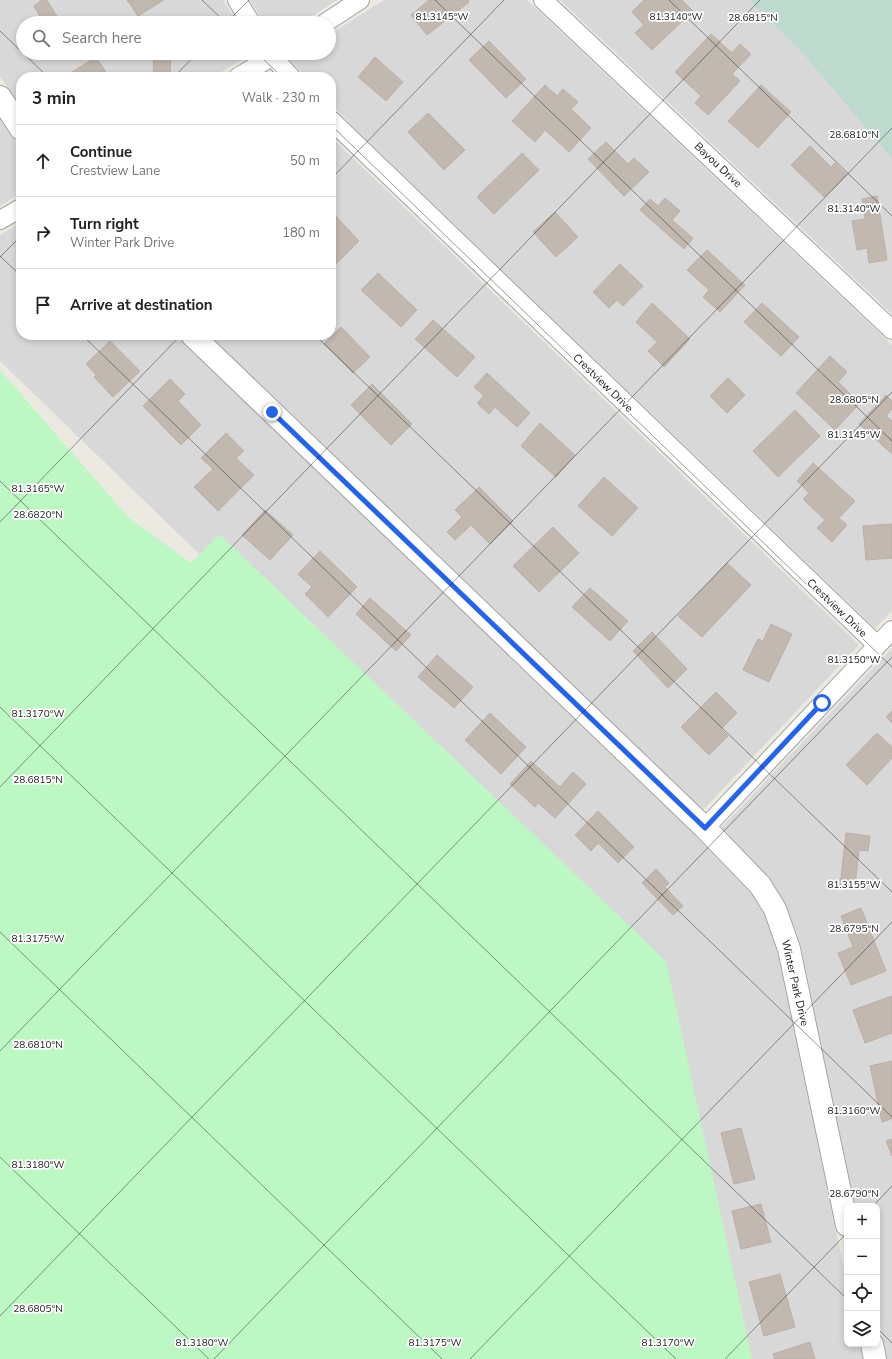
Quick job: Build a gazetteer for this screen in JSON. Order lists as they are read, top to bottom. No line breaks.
{"streets":{"street":["Bayou Drive","Crestview Drive","Winter Park Drive"]},"page":{"search":"Search here","heading":["3 min","Walk · 230 m"],"list":[["Continue","Crestview Lane","50 m"],["Turn right","Winter Park Drive","180 m"],"Arrive at destination"],"map_buttons":["+","−"]},"coordinates":["81.3145°W","81.3140°W","28.6815°N","28.6810°N","28.6805°N","81.3165°W","28.6820°N","81.3150°W","81.3170°W","81.3155°W","28.6795°N","81.3175°W","81.3160°W","81.3180°W","28.6790°N"]}
